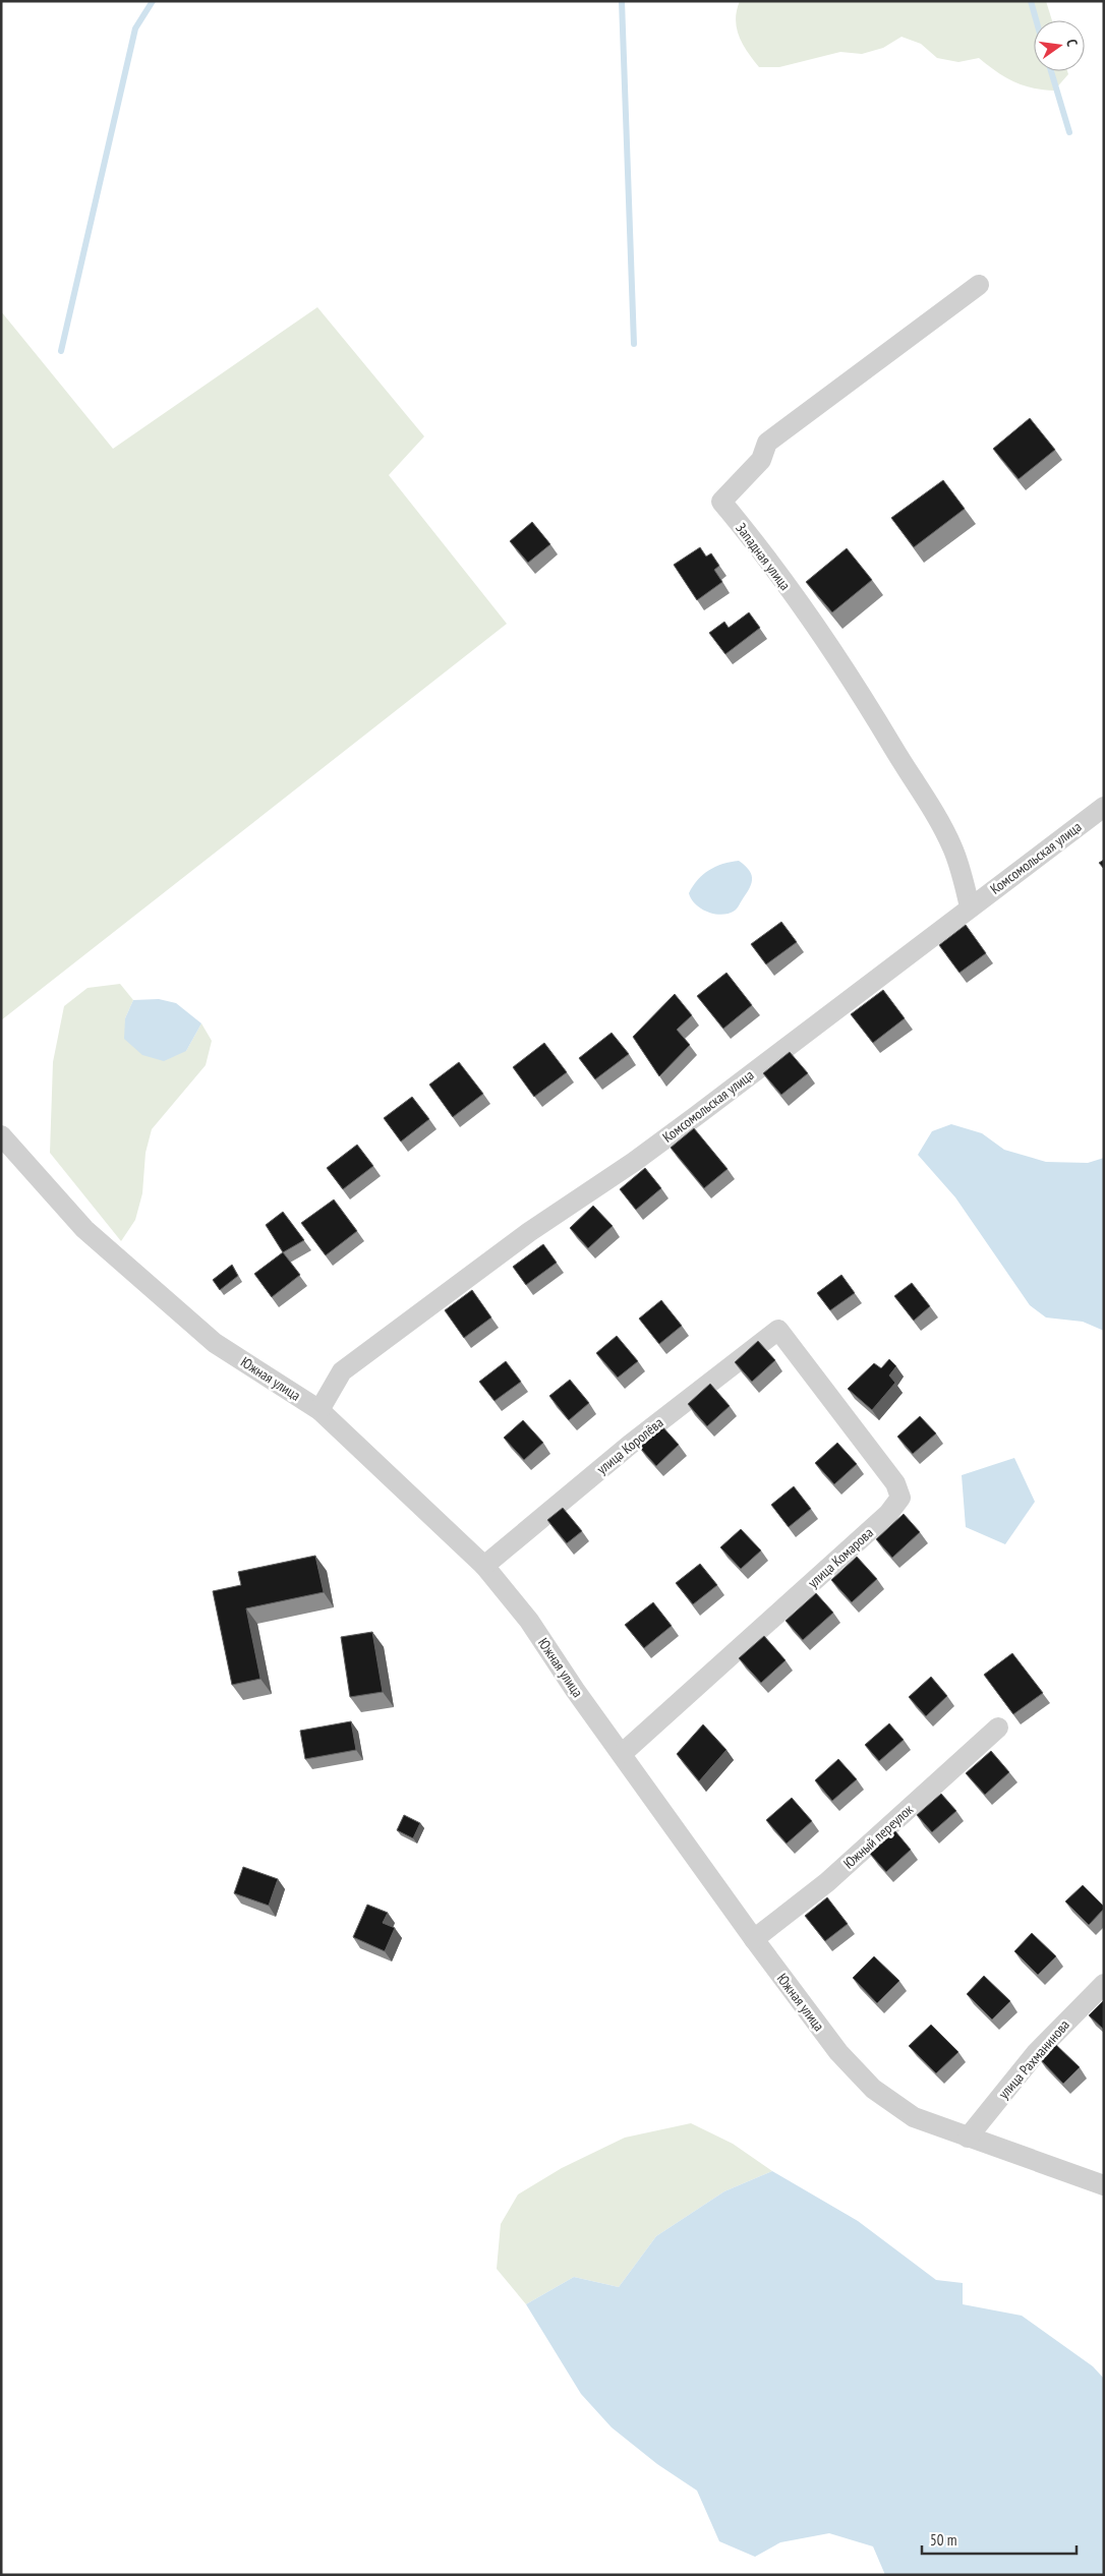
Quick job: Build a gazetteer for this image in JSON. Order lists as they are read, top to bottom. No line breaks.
{"streets":{"street":["Западная улица","Комсомольская улица","Южная улица","улица Королёва","улица Комарова","Южный переулок","улица Рахманинова"]},"crossings":[["Западная улица","Комсомольская улица"],["Комсомольская улица","Южная улица"],["Южная улица","улица Королёва"],["Южная улица","улица Комарова"],["Южная улица","Южный переулок"],["Южная улица","улица Рахманинова"],["улица Королёва","улица Комарова"]],"scale_bar":"50 m","north":"right"}
